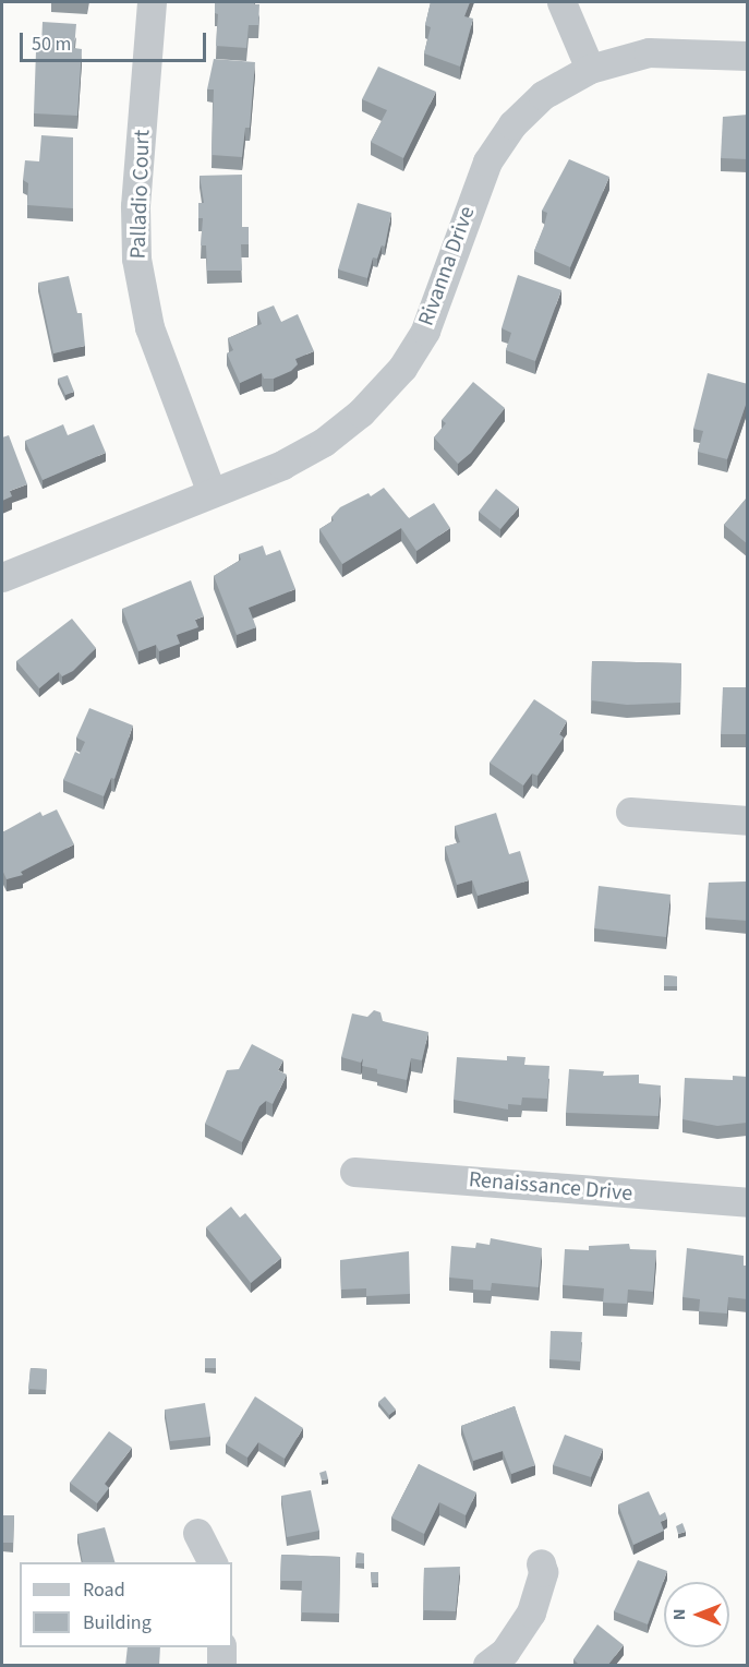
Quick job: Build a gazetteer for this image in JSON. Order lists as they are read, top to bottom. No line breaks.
{"streets":{"street":["Palladio Court","Rivanna Drive","Renaissance Drive"]},"crossings":[["Palladio Court","Rivanna Drive"]],"legend":["Road","Building"],"scale_bar":"50 m","north":"left"}
